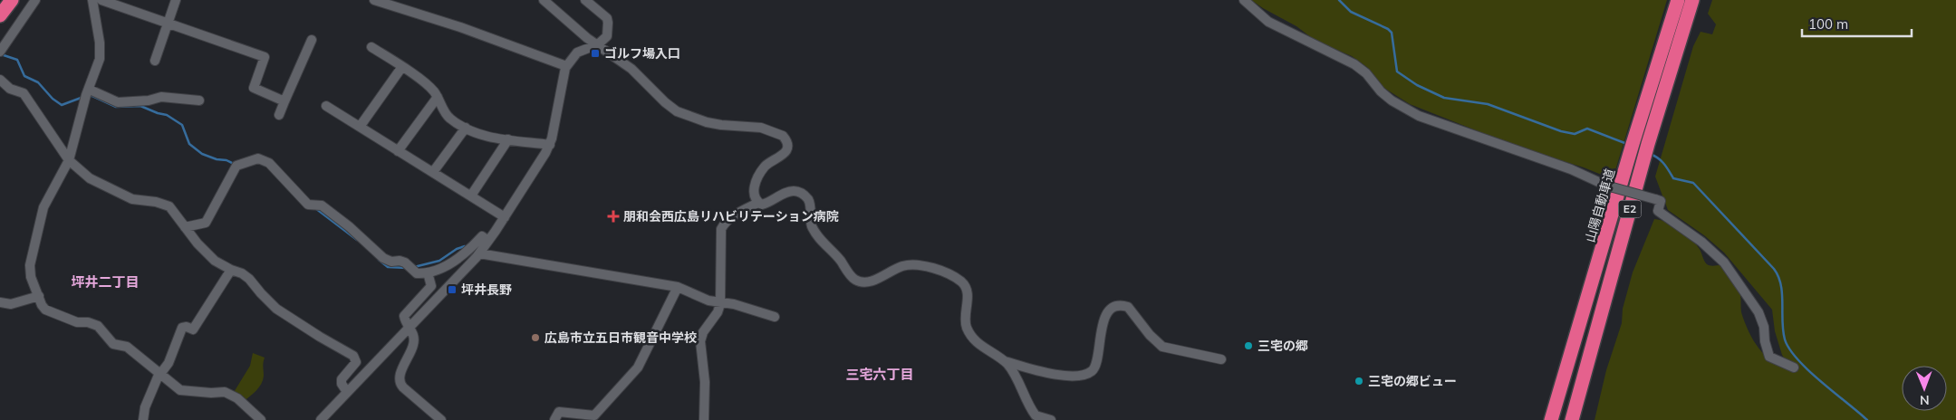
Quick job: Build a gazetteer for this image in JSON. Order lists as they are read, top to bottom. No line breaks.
{"streets":{"highway":["山陽自動車道","E2"]},"districts":["坪井二丁目","三宅六丁目"],"places":{"transit":["ゴルフ場入口","坪井長野"],"health":["朋和会西広島リハビリテーション病院"],"other":["広島市立五日市観音中学校","三宅の郷","三宅の郷ビュー"]},"scale_bar":"100 m","north":"bottom"}
